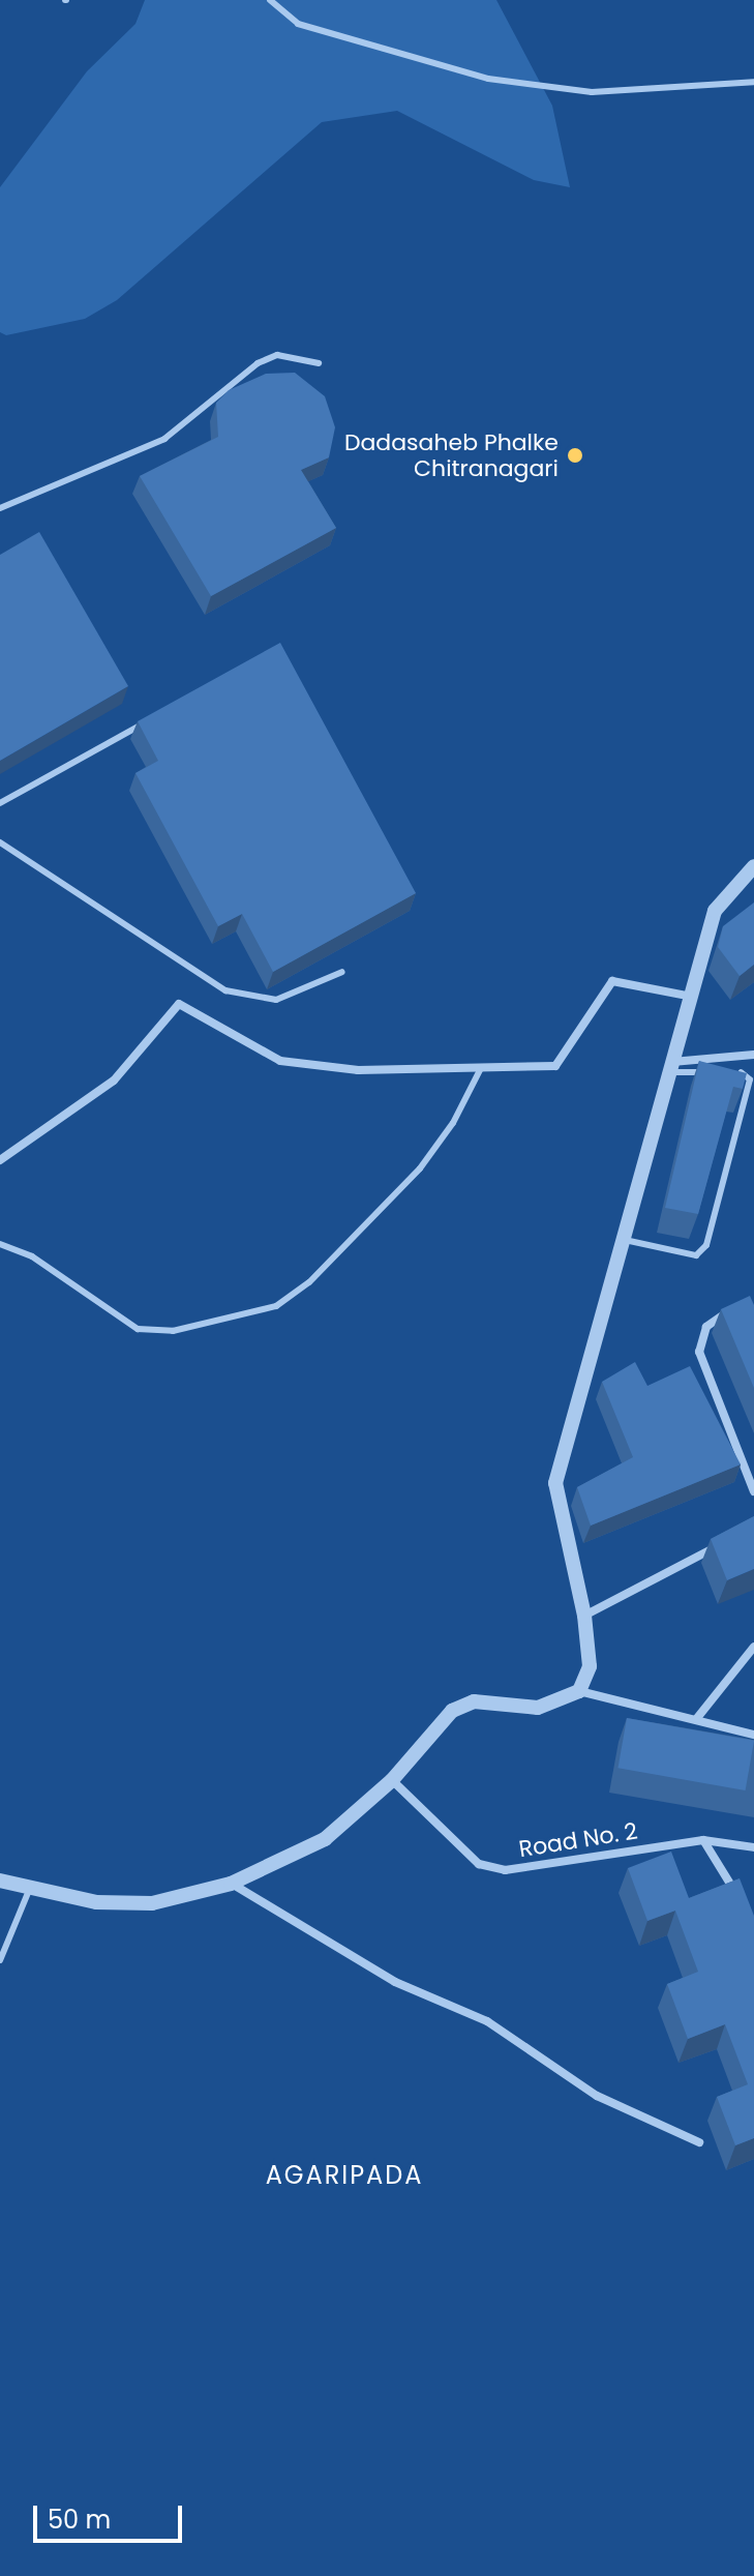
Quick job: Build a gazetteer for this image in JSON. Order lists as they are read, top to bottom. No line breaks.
{"streets":{"street":["Road No. 2"]},"districts":["AGARIPADA"],"places":["Dadasaheb Phalke Chitranagari"],"scale_bar":"50 m"}
